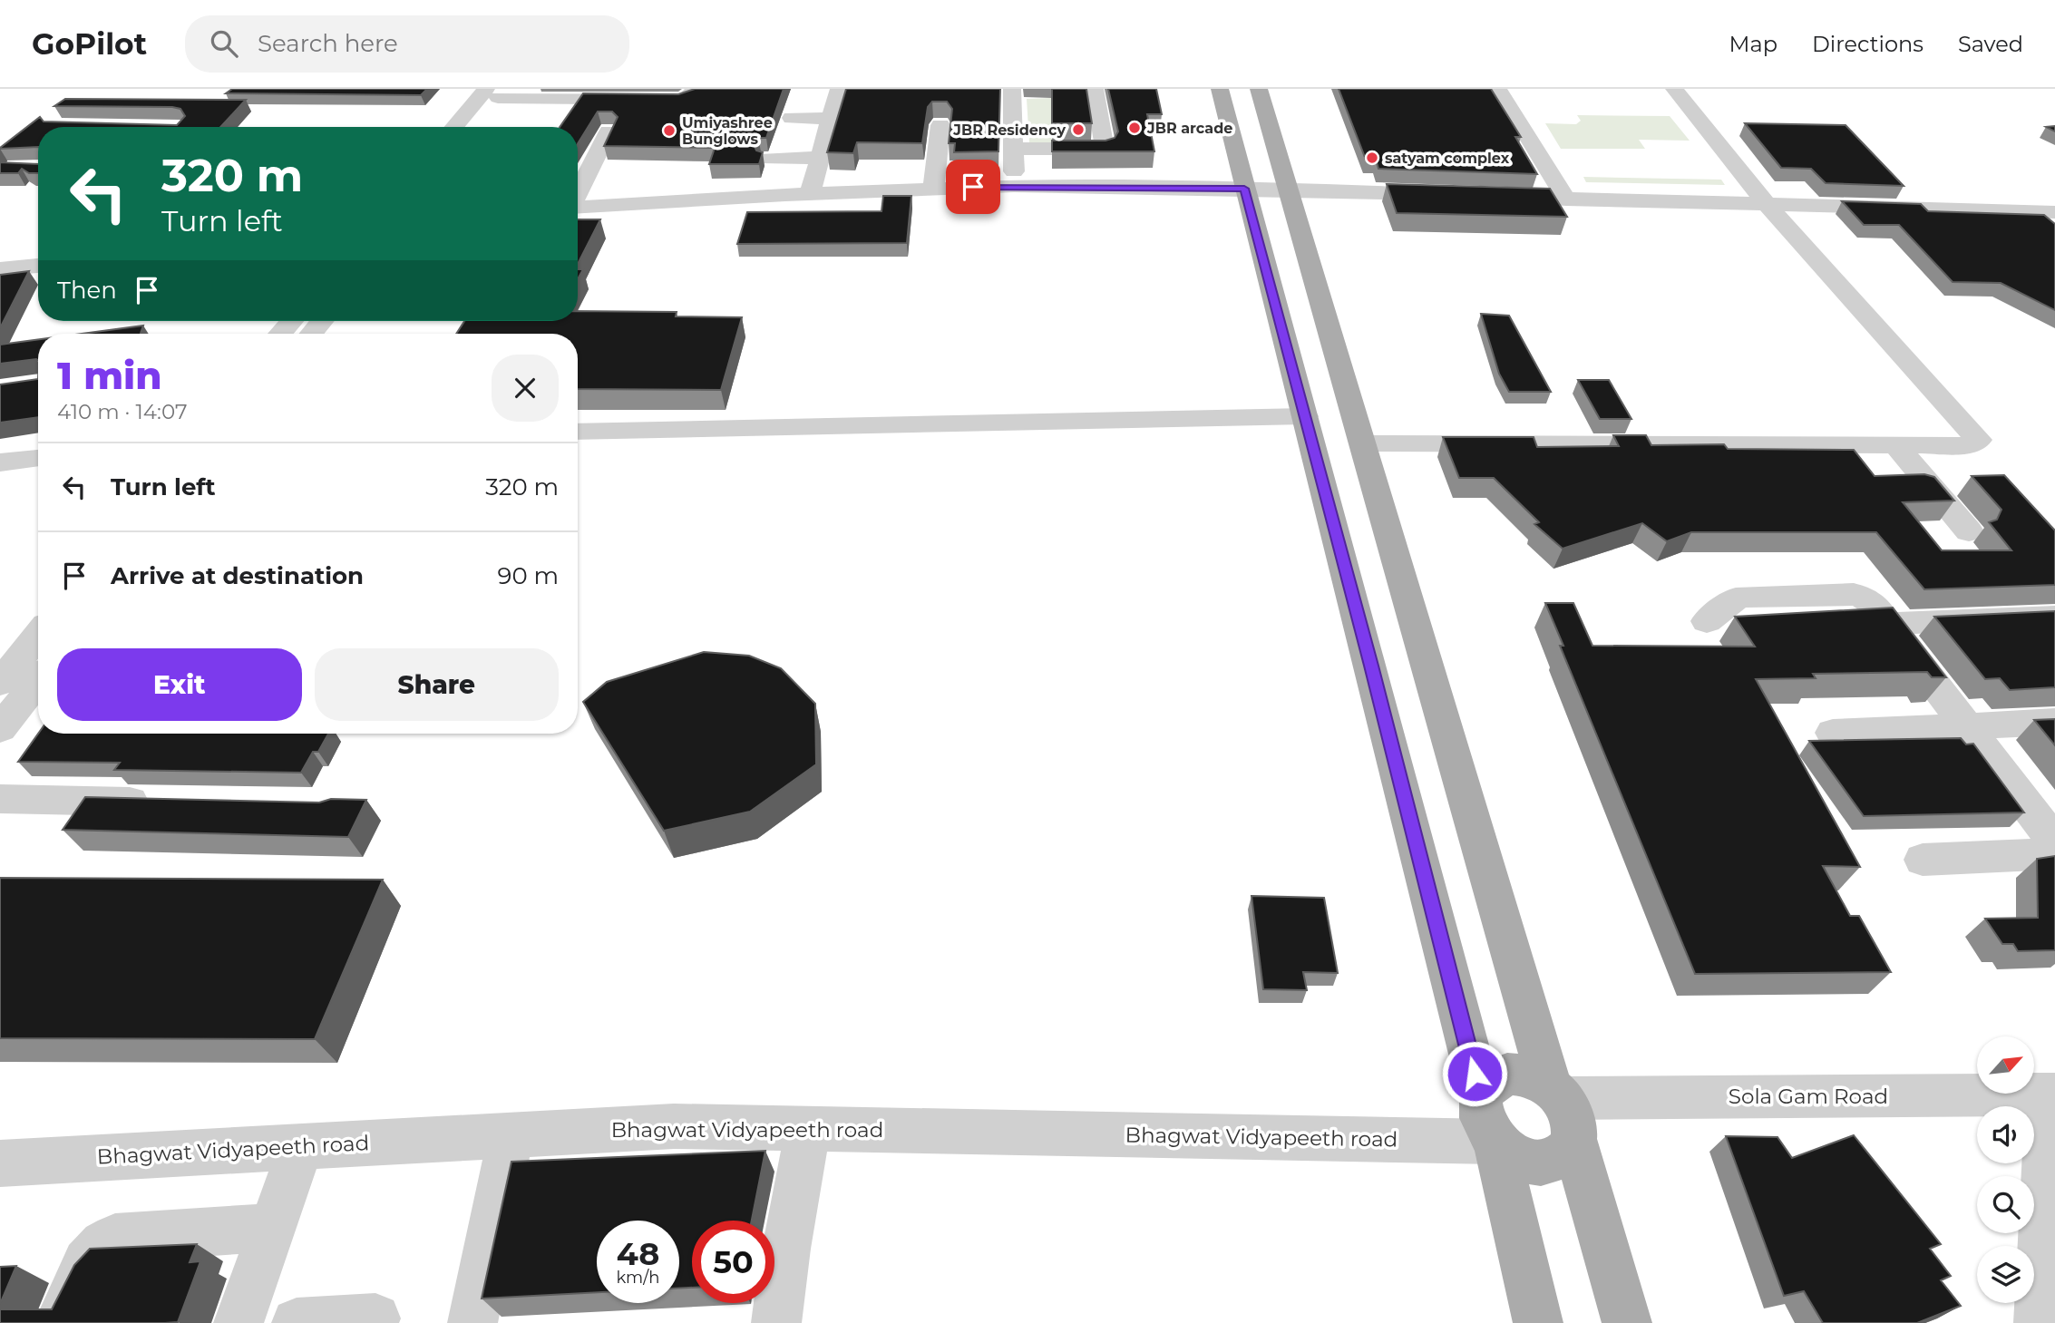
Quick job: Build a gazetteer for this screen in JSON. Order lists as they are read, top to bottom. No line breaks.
{"streets":{"street":["Sola Gam Road","Bhagwat Vidyapeeth road"]},"crossings":[["Sola Gam Road","Bhagwat Vidyapeeth road"]],"places":["JBR arcade","JBR Residency","Umiyashree Bunglows","satyam complex"],"north":"top right","page":{"header":"GoPilot","search":"Search here","nav":["Map","Directions","Saved"],"turn":["320 m","Turn left"],"then":"Then","heading":["1 min","410 m · 14:07"],"list":[{"name":"Turn left","value":"320 m"},{"name":"Arrive at destination","value":"90 m"}],"buttons":["Exit","Share"],"speed":"48 km/h","limit":"50"}}
